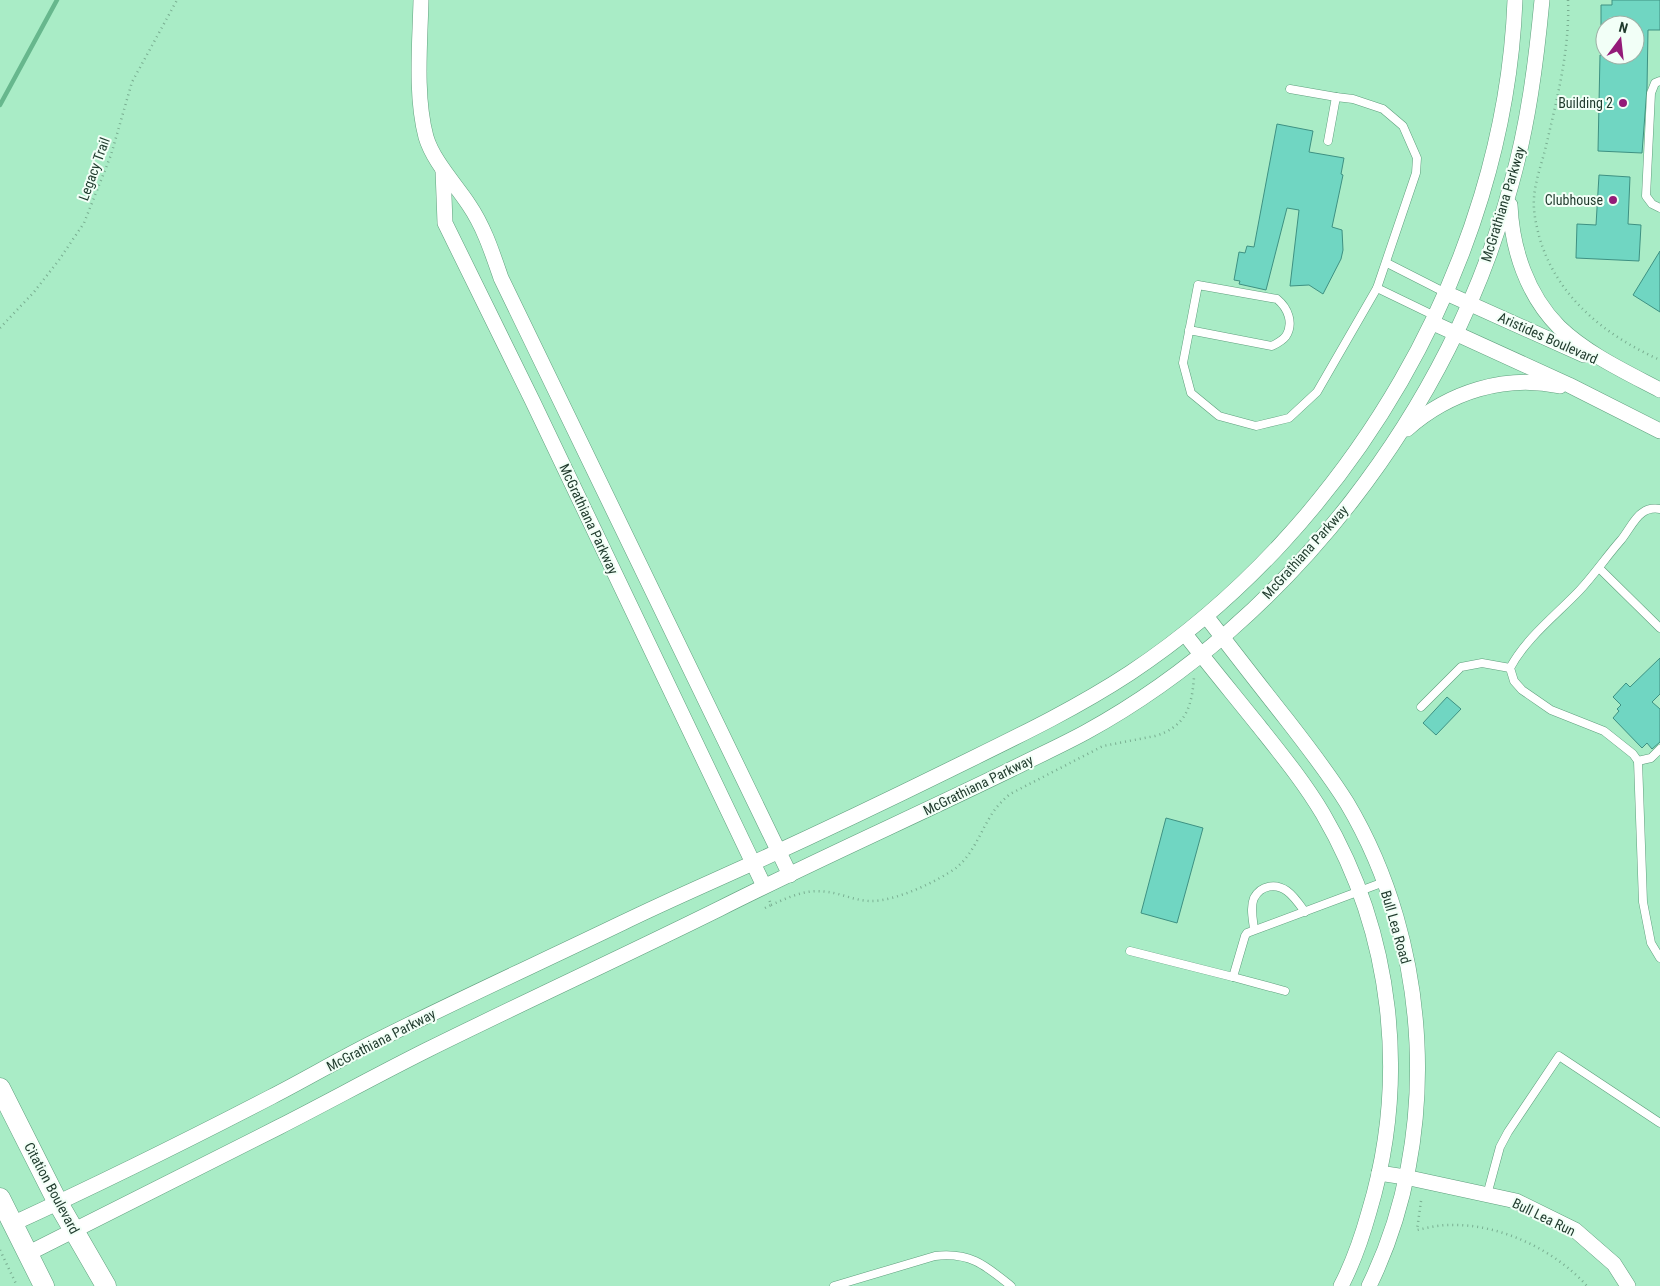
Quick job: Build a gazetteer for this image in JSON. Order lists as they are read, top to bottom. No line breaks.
{"streets":{"main road":["Citation Boulevard"],"street":["McGrathiana Parkway","Aristides Boulevard","Bull Lea Road","Bull Lea Run"],"path":["Legacy Trail"]},"crossings":[["McGrathiana Parkway","Aristides Boulevard"],["McGrathiana Parkway","Bull Lea Road"],["McGrathiana Parkway","Citation Boulevard"],["Bull Lea Road","Bull Lea Run"]],"places":["Building 2","Clubhouse"],"north":"top"}
